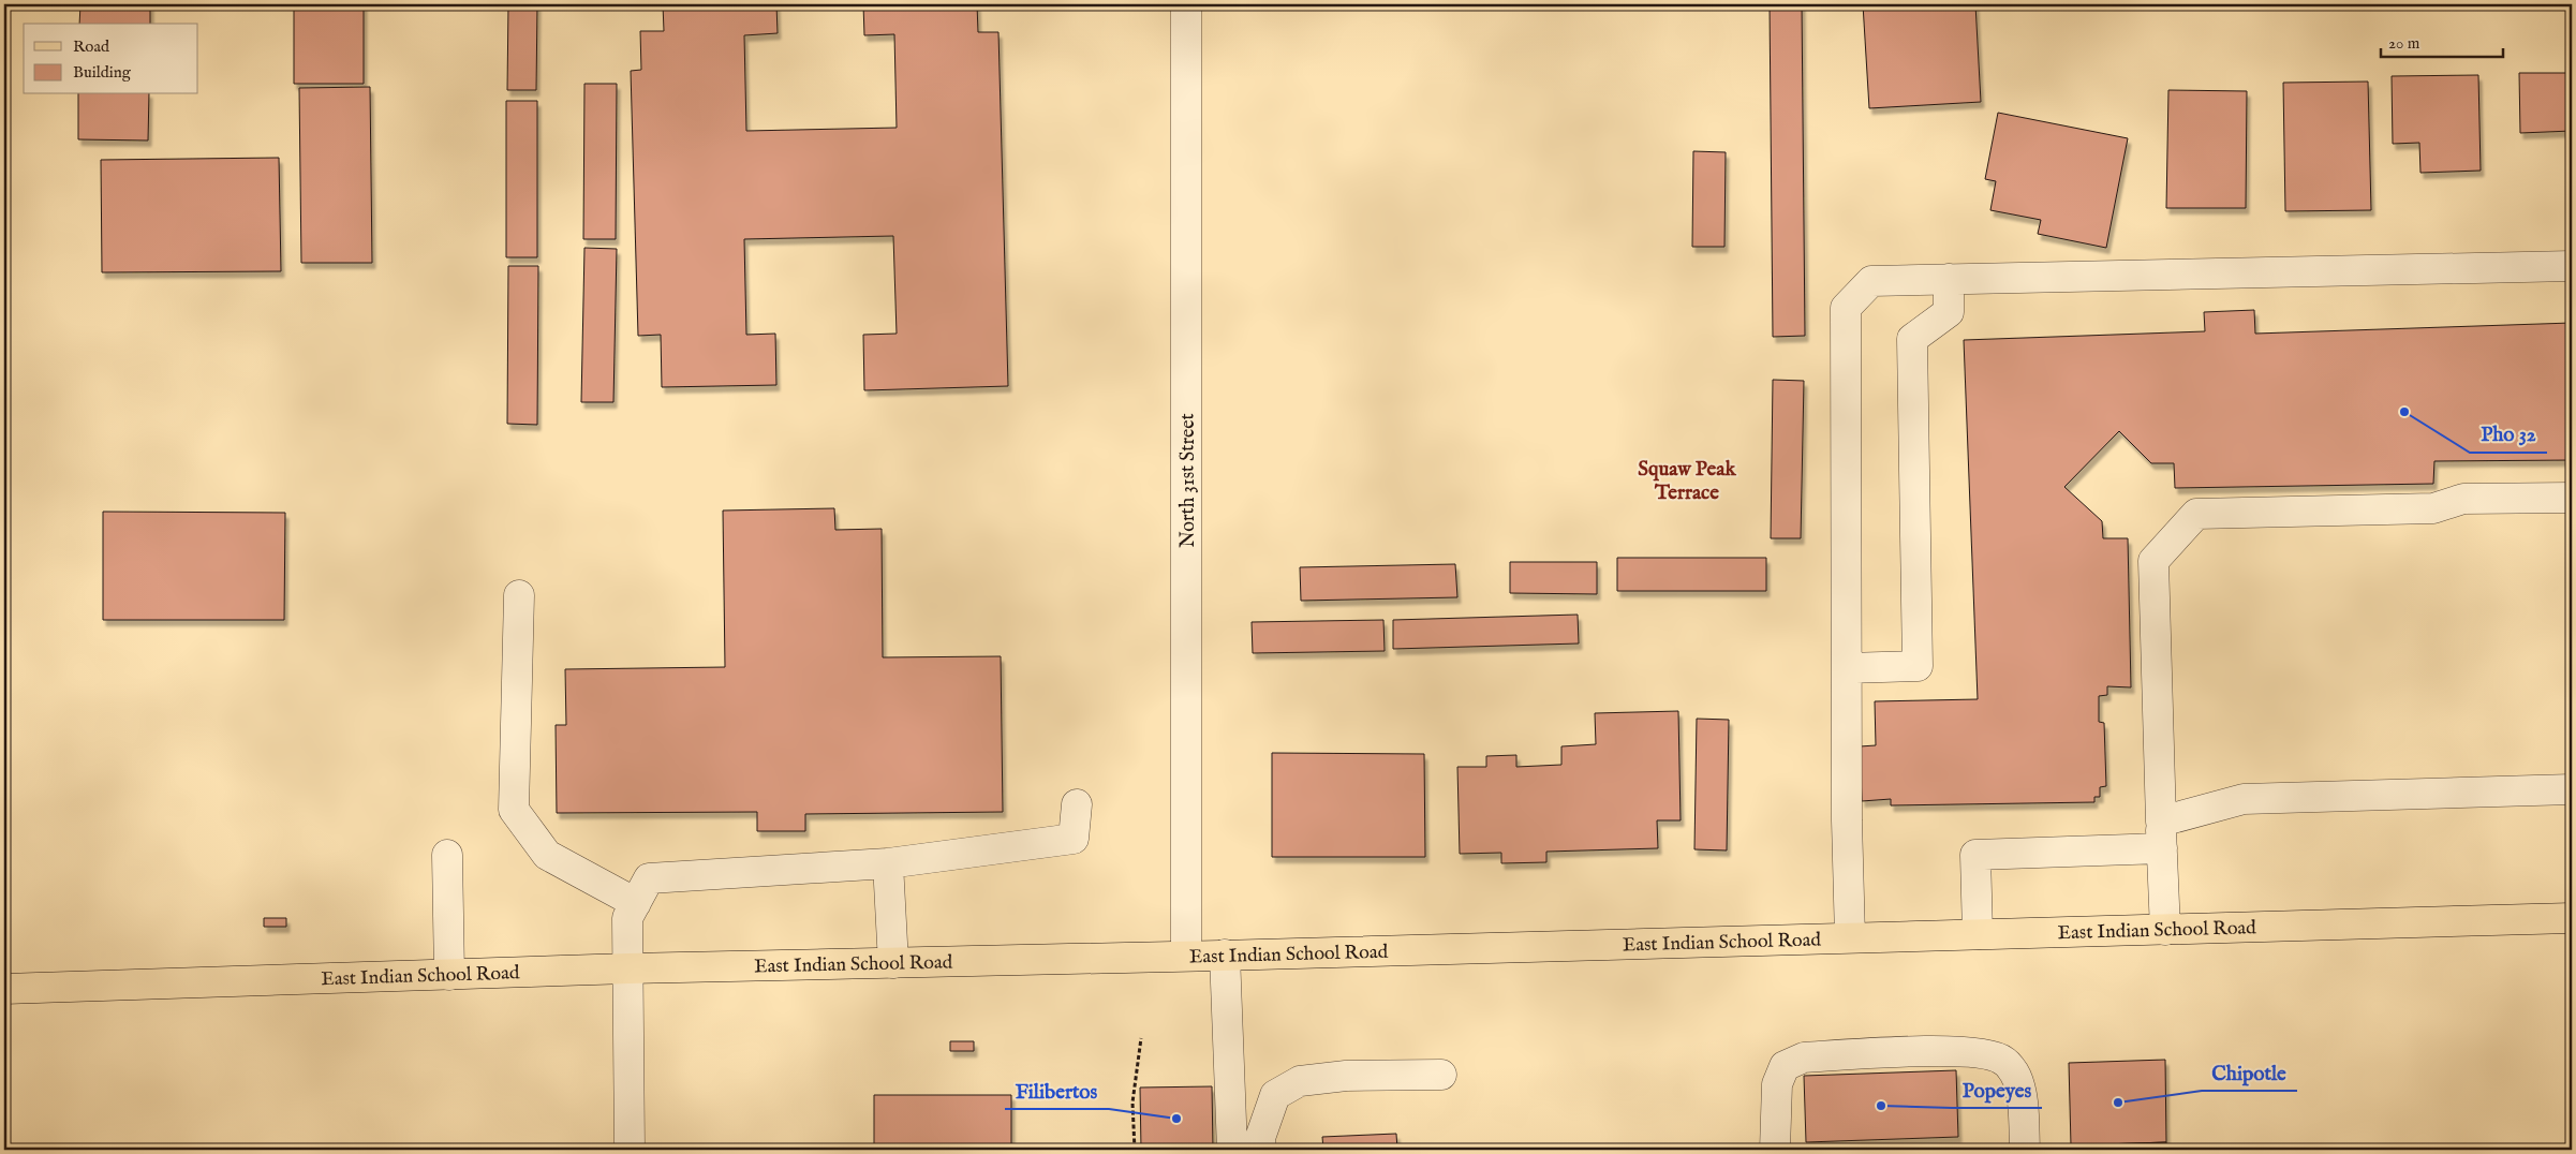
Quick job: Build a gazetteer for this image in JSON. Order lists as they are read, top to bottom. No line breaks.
{"streets":{"main road":["East Indian School Road"],"street":["North 31st Street"]},"crossings":[["North 31st Street","East Indian School Road"]],"districts":["Squaw Peak Terrace"],"places":["Pho 32","Chipotle","Popeyes","Filibertos"],"legend":["Road","Building"],"scale_bar":"20 m"}
